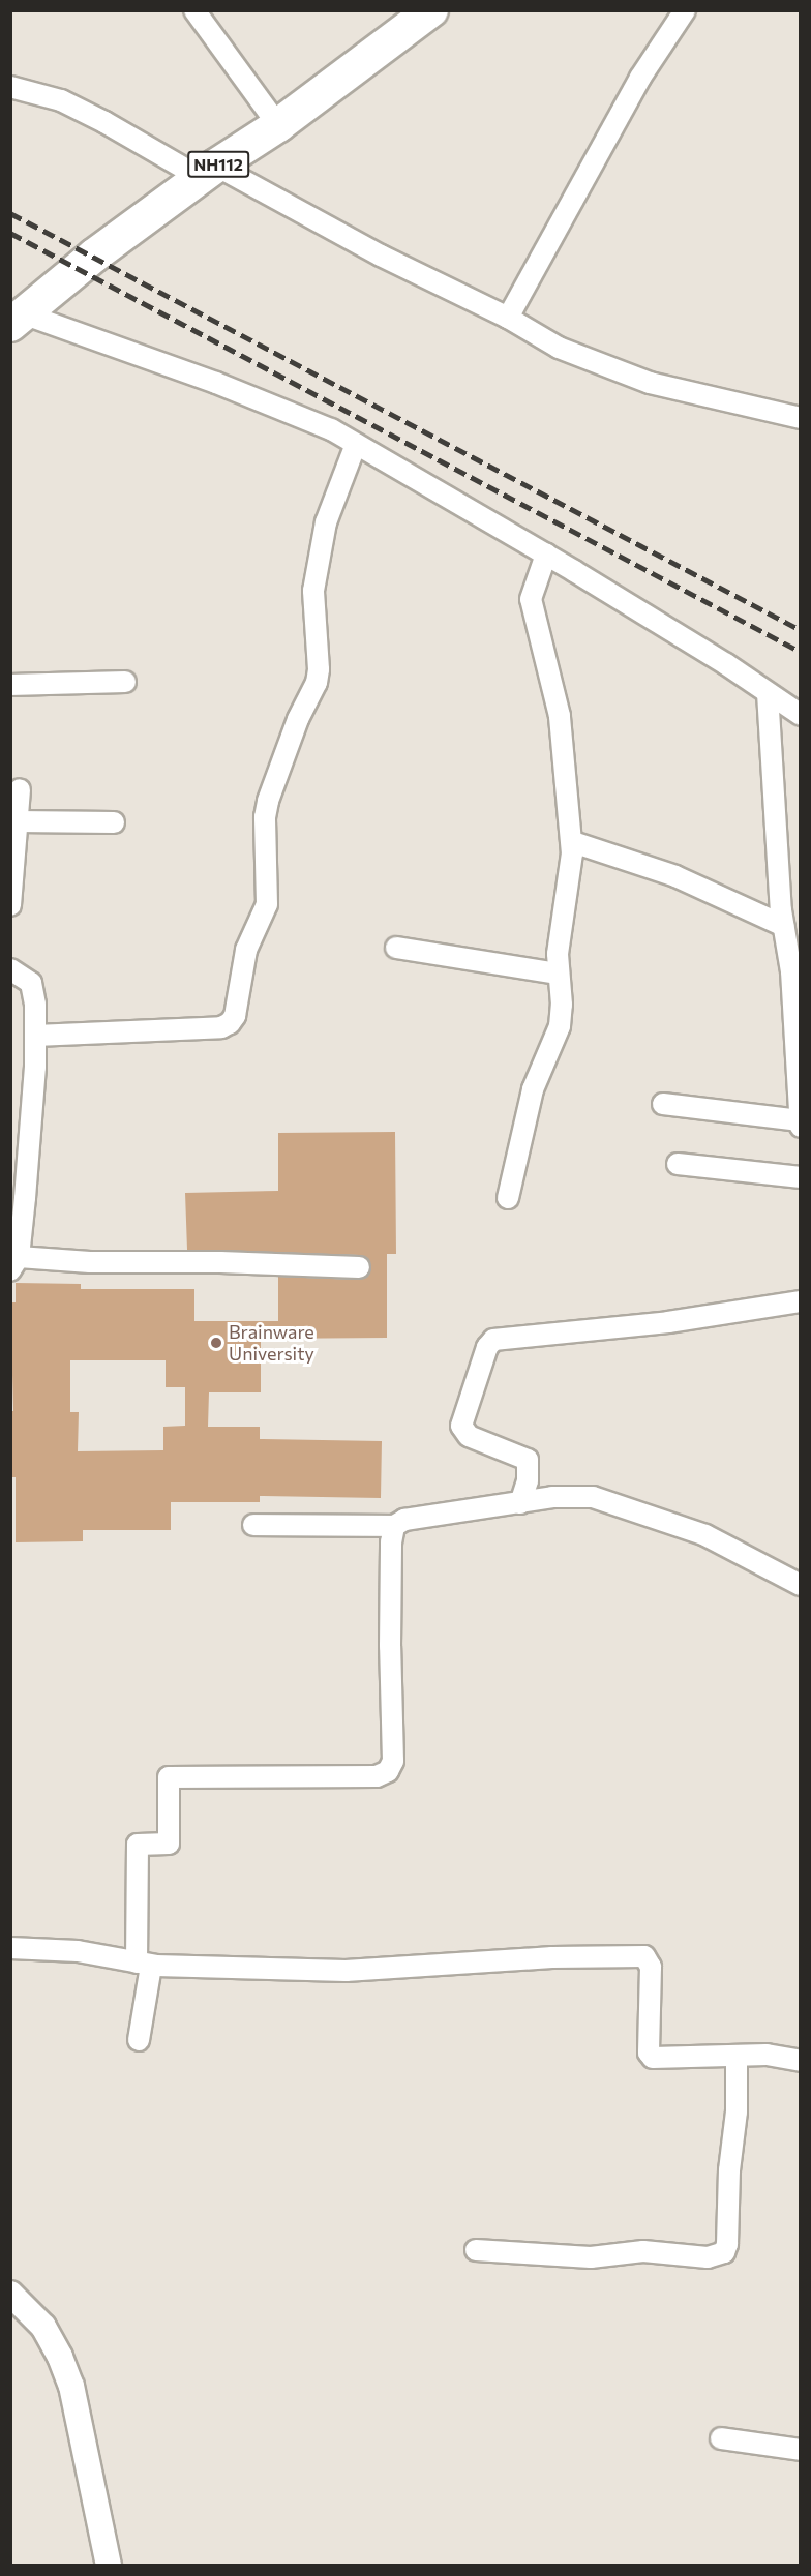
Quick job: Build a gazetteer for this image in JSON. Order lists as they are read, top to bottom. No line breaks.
{"streets":{"highway":["NH112"]},"places":["Brainware University"]}
